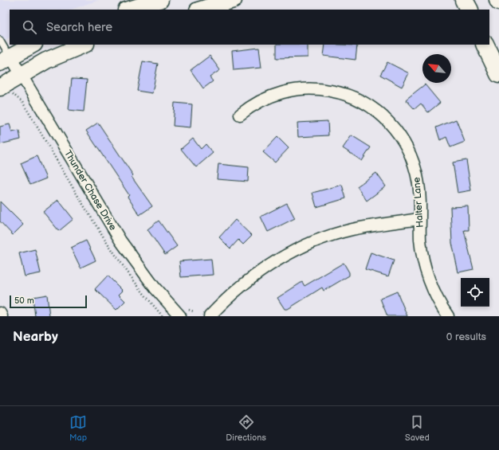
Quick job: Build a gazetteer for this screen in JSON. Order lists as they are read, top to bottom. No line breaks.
{"streets":{"street":["Thunder Chase Drive","Halter Lane"]},"scale_bar":"50 m","north":"top left","page":{"search":"Search here","scale":"50 m","heading":["Nearby","0 results"],"nav":["Map","Directions","Saved"]}}
